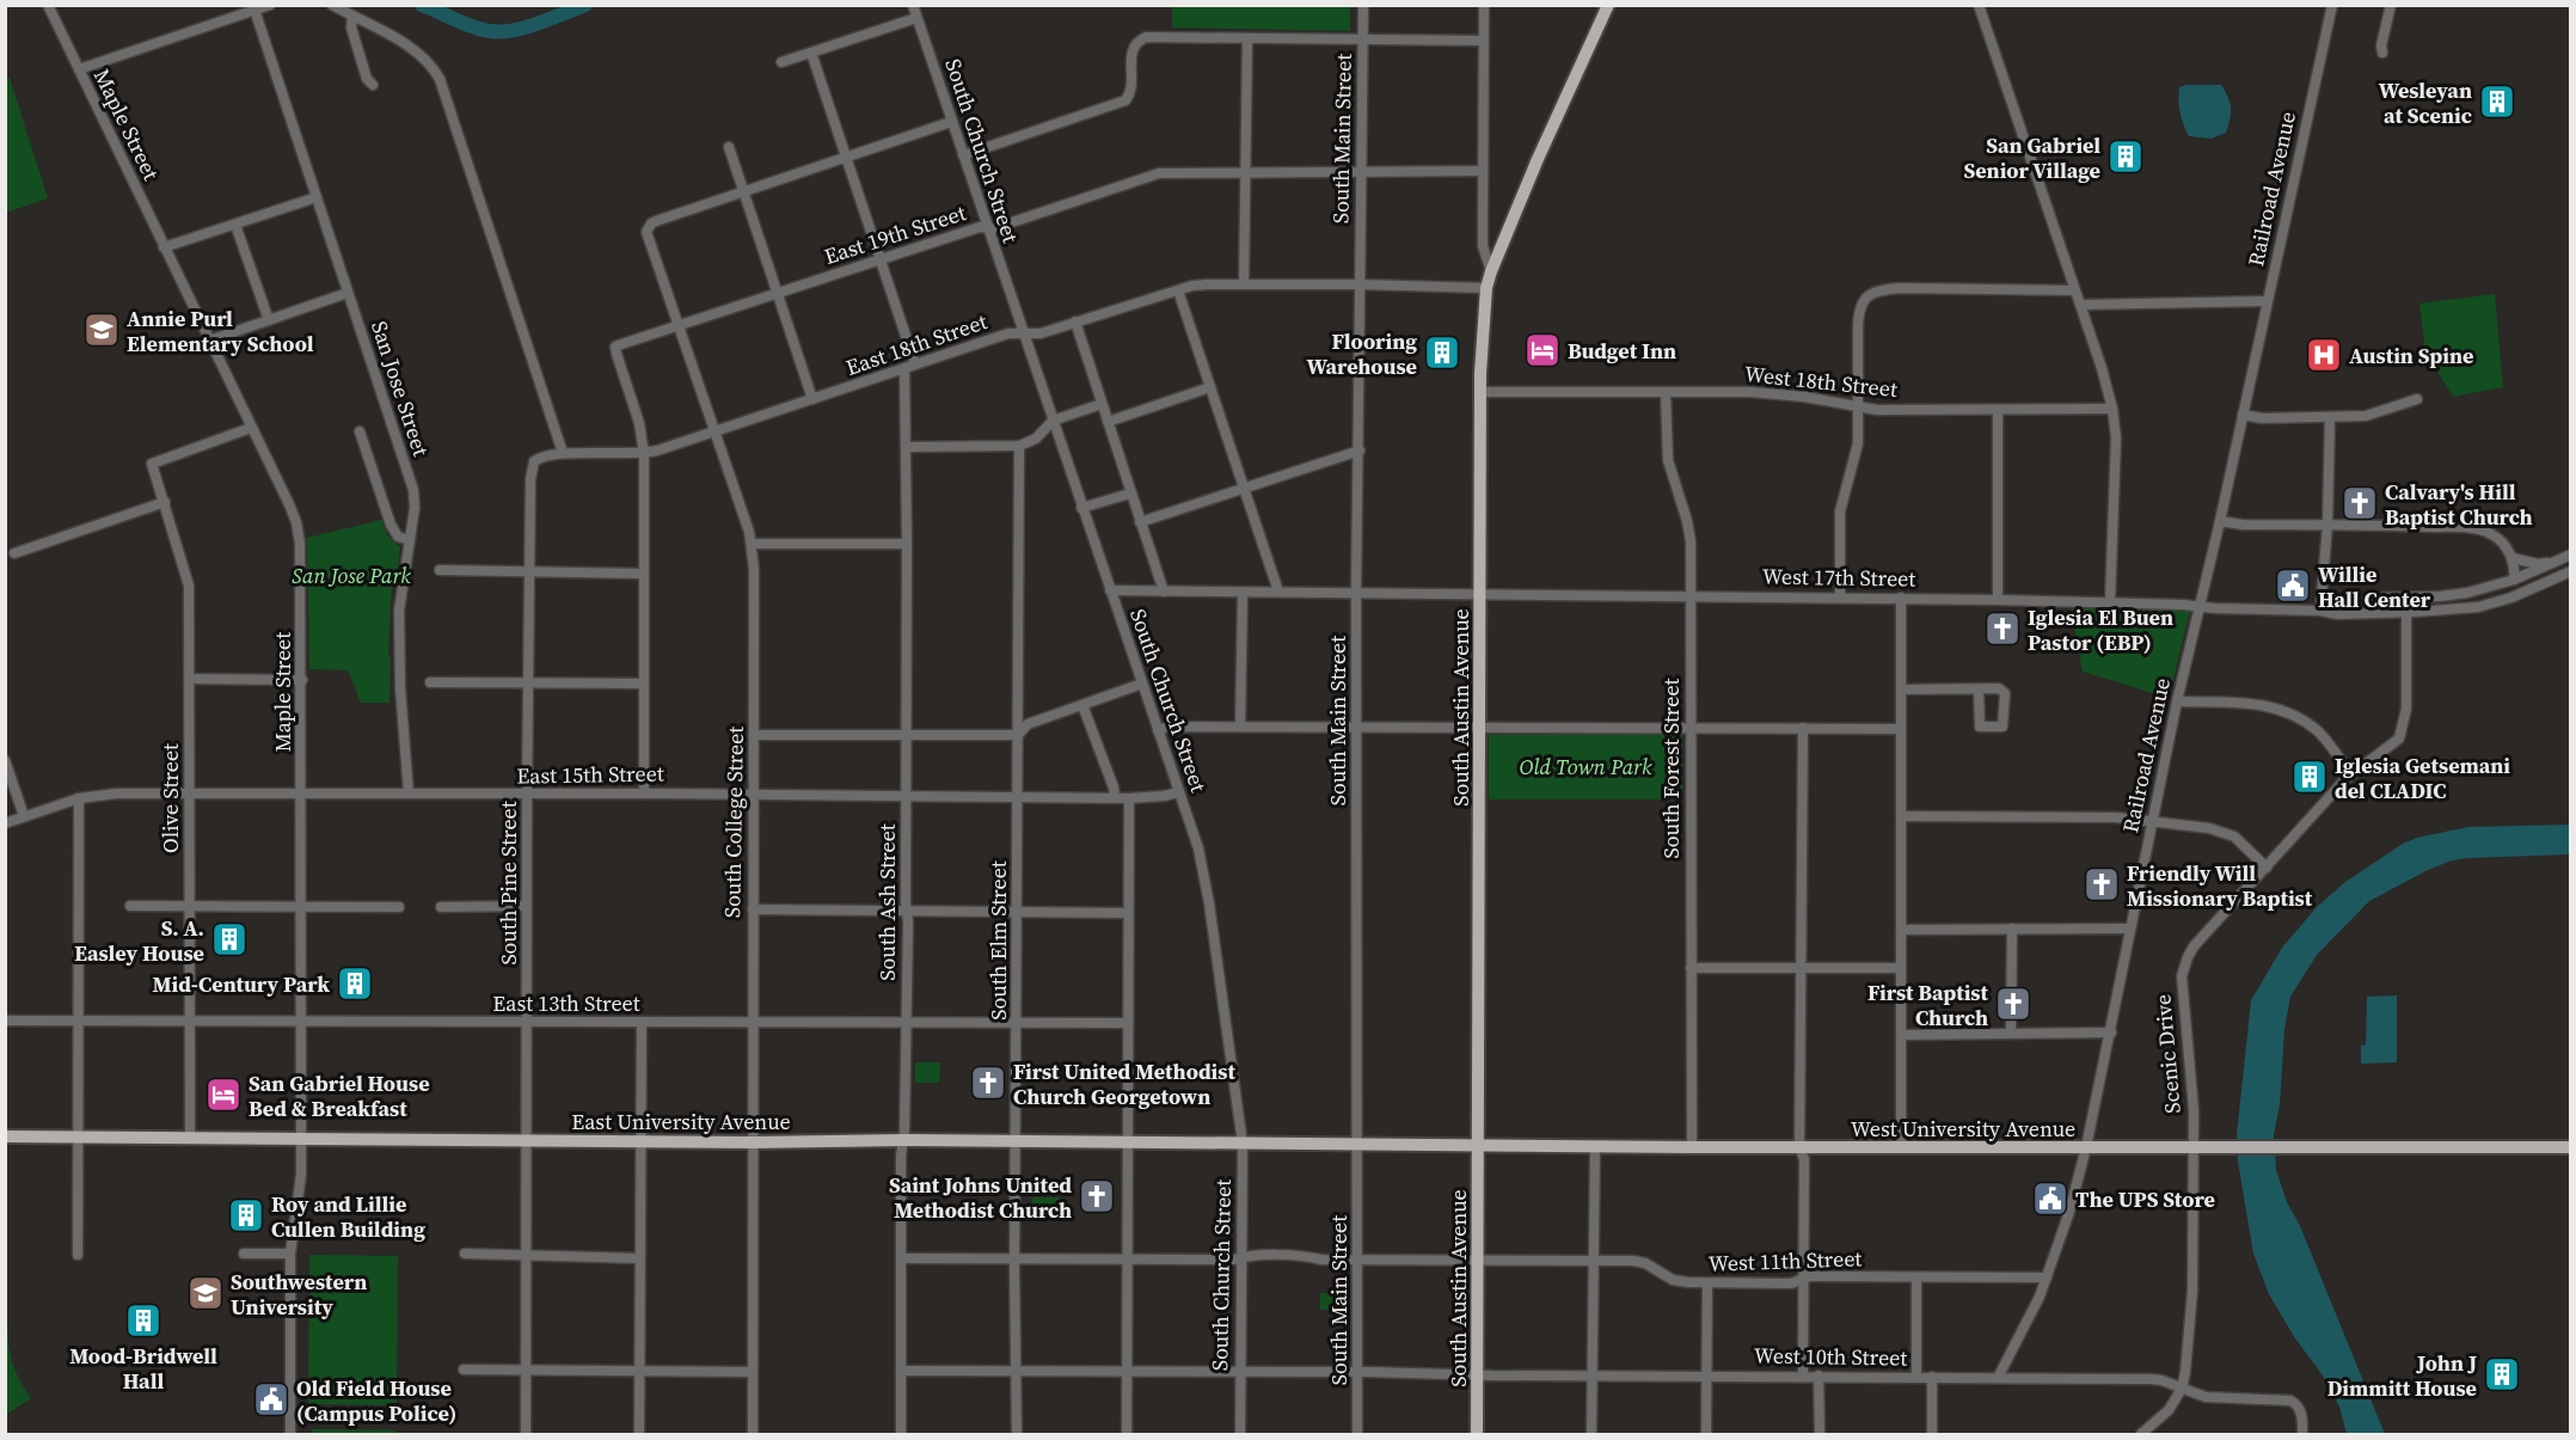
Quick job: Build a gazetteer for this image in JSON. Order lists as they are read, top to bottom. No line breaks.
{"streets":{"main road":["South Austin Avenue","East University Avenue","West University Avenue"],"street":["Maple Street","South Main Street","South Church Street","Railroad Avenue","East 19th Street","East 18th Street","West 18th Street","San Jose Street","West 17th Street","South Forest Street","East 15th Street","Olive Street","South College Street","South Pine Street","South Ash Street","South Elm Street","East 13th Street","Scenic Drive","West 11th Street","West 10th Street"]},"crossings":[["Maple Street","East 15th Street"],["Maple Street","Olive Street"],["Maple Street","East 13th Street"],["Maple Street","East University Avenue"],["South Main Street","East 19th Street"],["South Main Street","East 18th Street"],["South Main Street","West 17th Street"],["South Main Street","East University Avenue"],["South Main Street","West University Avenue"],["South Main Street","West 11th Street"],["South Main Street","West 10th Street"],["South Church Street","East 19th Street"],["South Church Street","East 18th Street"],["South Church Street","West 17th Street"],["South Church Street","East 15th Street"],["South Church Street","East University Avenue"],["South Church Street","West 11th Street"],["South Church Street","West 10th Street"],["Railroad Avenue","West 17th Street"],["Railroad Avenue","West University Avenue"],["Railroad Avenue","West 11th Street"],["Railroad Avenue","West 10th Street"],["East 19th Street","East 18th Street"],["East 19th Street","South College Street"],["East 18th Street","South College Street"],["East 18th Street","South Pine Street"],["East 18th Street","South Ash Street"],["West 18th Street","South Austin Avenue"],["West 18th Street","South Forest Street"],["San Jose Street","East 15th Street"],["West 17th Street","South Austin Avenue"],["West 17th Street","South Forest Street"],["West 17th Street","Scenic Drive"],["South Austin Avenue","West University Avenue"],["South Austin Avenue","West 11th Street"],["South Austin Avenue","West 10th Street"],["South Forest Street","West University Avenue"],["East 15th Street","Olive Street"],["East 15th Street","South College Street"],["East 15th Street","South Pine Street"],["East 15th Street","South Ash Street"],["East 15th Street","South Elm Street"],["Olive Street","East 13th Street"],["Olive Street","East University Avenue"],["South College Street","East 13th Street"],["South College Street","East University Avenue"],["South Pine Street","East 13th Street"],["South Pine Street","East University Avenue"],["South Ash Street","East 13th Street"],["South Ash Street","East University Avenue"],["South Ash Street","West 11th Street"],["South Ash Street","West 10th Street"],["South Elm Street","East 13th Street"],["South Elm Street","East University Avenue"],["South Elm Street","West 11th Street"],["South Elm Street","West 10th Street"],["Scenic Drive","West University Avenue"],["Scenic Drive","West 10th Street"],["East University Avenue","West University Avenue"]],"parks":["San Jose Park","Old Town Park"],"places":{"building":["Wesleyan at Scenic","San Gabriel Senior Village","Flooring Warehouse","Iglesia Getsemani del CLADIC","S. A. Easley House","Mid-Century Park","Roy and Lillie Cullen Building","Mood-Bridwell Hall","John J Dimmitt House"],"school or university":["Annie Purl Elementary School","Southwestern University"],"hotel":["Budget Inn","San Gabriel House Bed & Breakfast"],"hospital":["Austin Spine"],"church":["Calvary's Hill Baptist Church","Iglesia El Buen Pastor (EBP)","Friendly Will Missionary Baptist","First Baptist Church","First United Methodist Church Georgetown","Saint Johns United Methodist Church"],"public building":["Willie Hall Center","The UPS Store","Old Field House (Campus Police)"]}}
